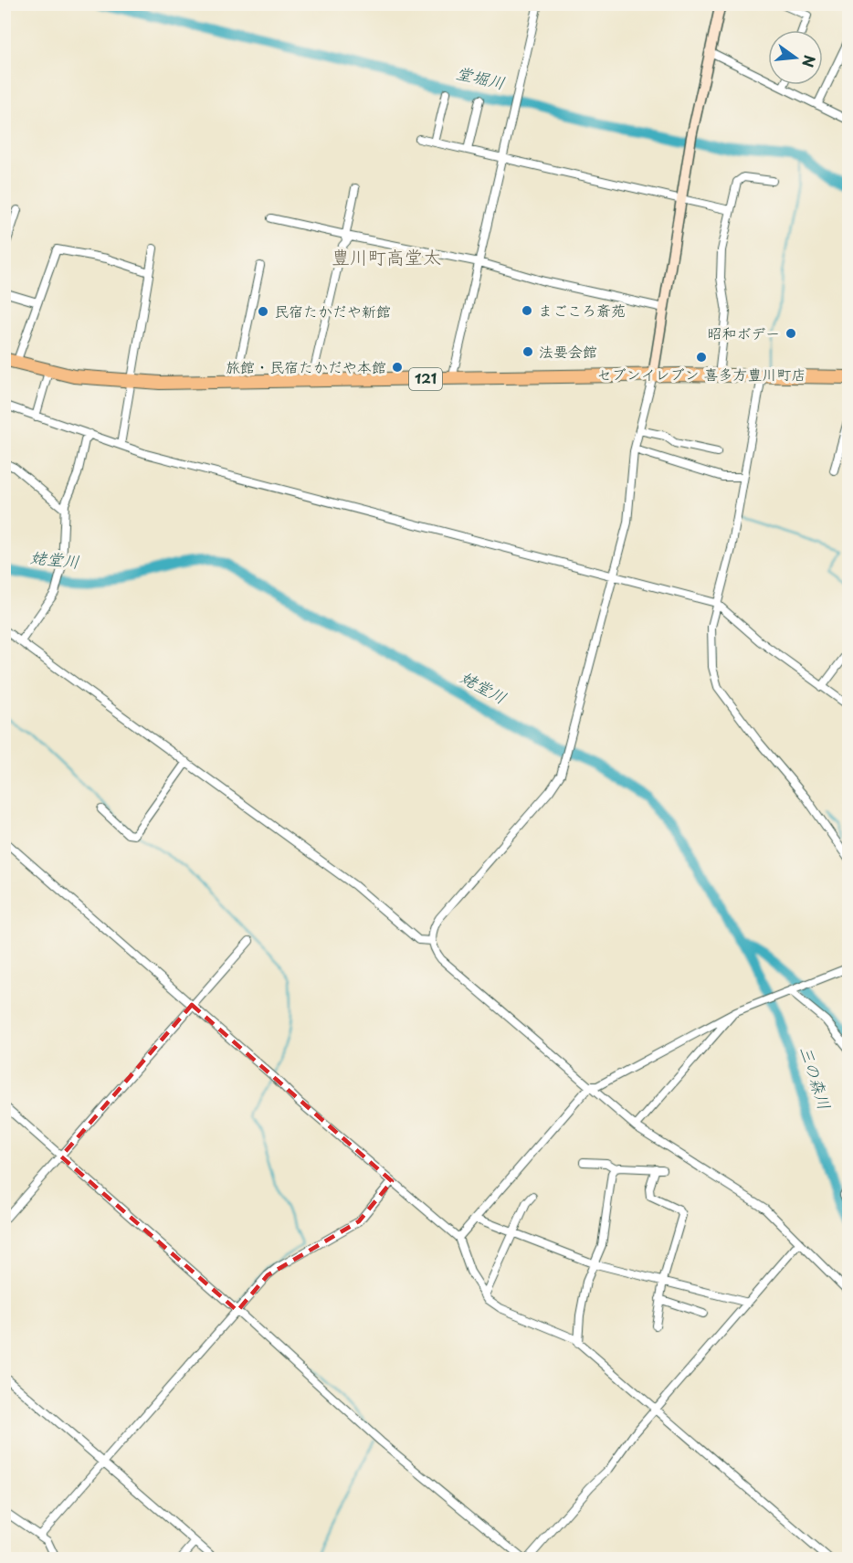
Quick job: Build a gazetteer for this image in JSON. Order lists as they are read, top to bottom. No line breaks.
{"streets":{"highway":["121"]},"districts":["豊川町高堂太"],"water":["堂堀川","姥堂川","三の森川"],"places":["まごころ斎苑","民宿たかだや新館","昭和ボデー","法要会館","セブンイレブン 喜多方豊川町店","旅館・民宿たかだや本館"],"north":"right"}
